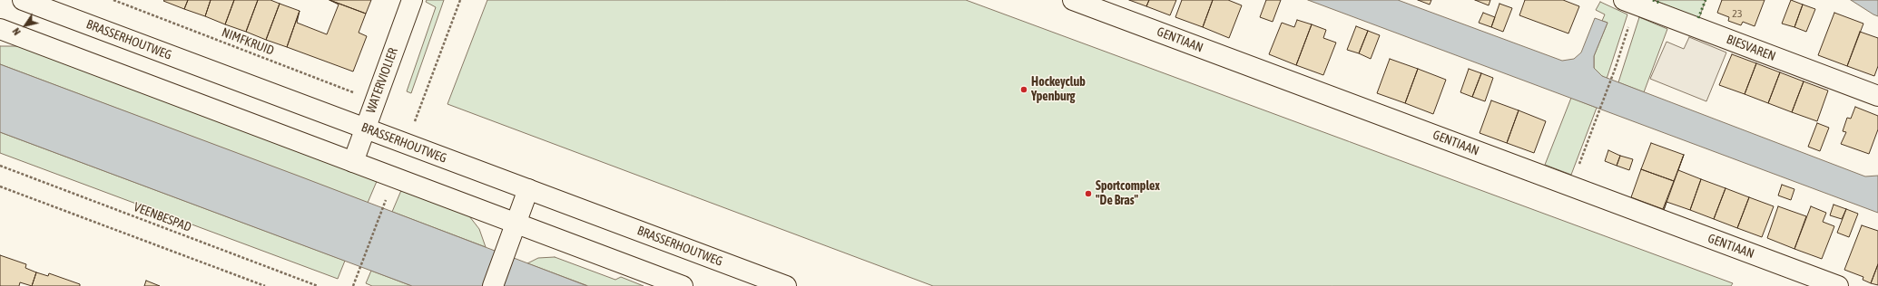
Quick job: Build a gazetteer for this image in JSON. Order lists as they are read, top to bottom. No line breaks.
{"streets":{"main road":["BRASSERHOUTWEG","GENTIAAN","BIESVAREN","WATERVIOLIER"],"path":["NIMFKRUID","VEENBESPAD"]},"crossings":[["BRASSERHOUTWEG","WATERVIOLIER"],["NIMFKRUID","WATERVIOLIER"]],"places":["Hockeyclub Ypenburg","Sportcomplex \"De Bras\""],"house_numbers":["23"],"north":"bottom left"}
